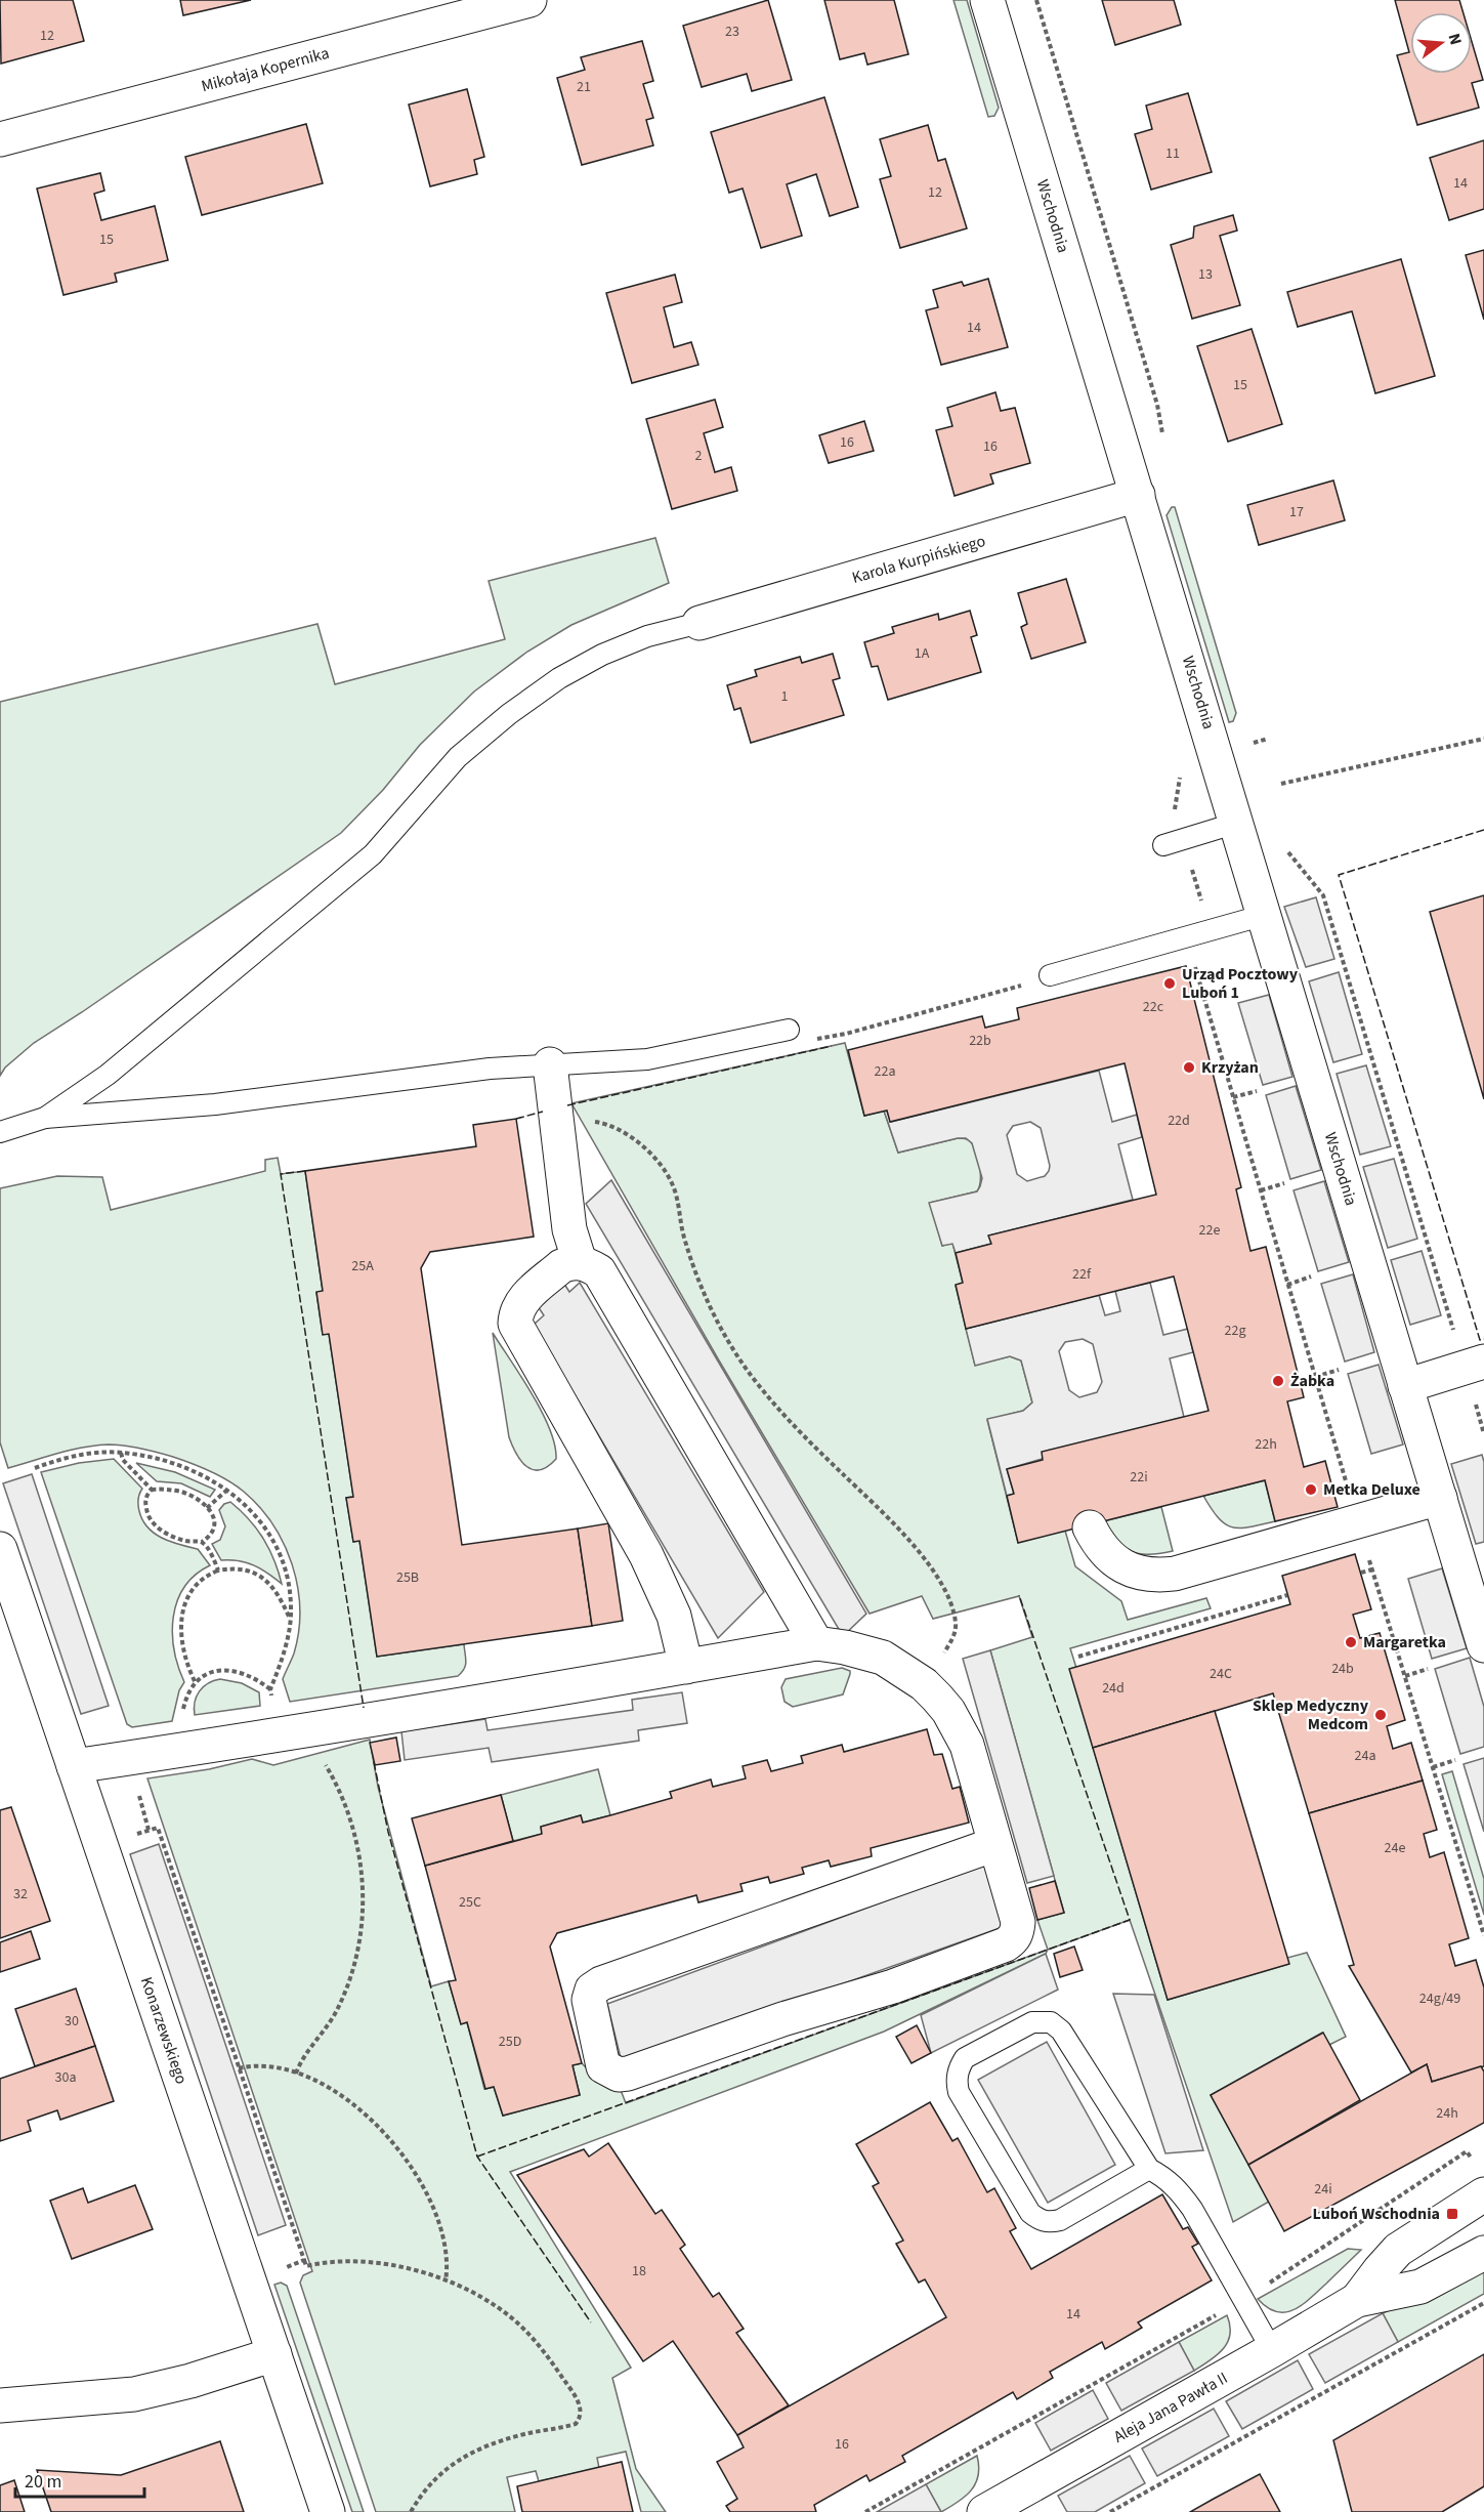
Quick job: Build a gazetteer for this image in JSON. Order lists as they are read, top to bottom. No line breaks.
{"streets":{"street":["Mikołaja Kopernika","Wschodnia","Karola Kurpińskiego","Konarzewskiego","Aleja Jana Pawła II"]},"crossings":[["Wschodnia","Karola Kurpińskiego"]],"places":{"other":["Urząd Pocztowy Luboń 1","Krzyżan","Żabka","Metka Deluxe","Margaretka","Sklep Medyczny Medcom"],"transit":["Luboń Wschodnia"]},"house_numbers":["23","12","21","11","14","12","15","13","14","15","16","16","2","17","1A","1","22c","22b","22a","22d","22e","25A","22f","22g","22h","22i","25B","24b","24C","24d","24a","24e","32","25C","24g/49","30","25D","30a","24h","24i","18","14","16"],"scale_bar":"20 m","north":"right"}
